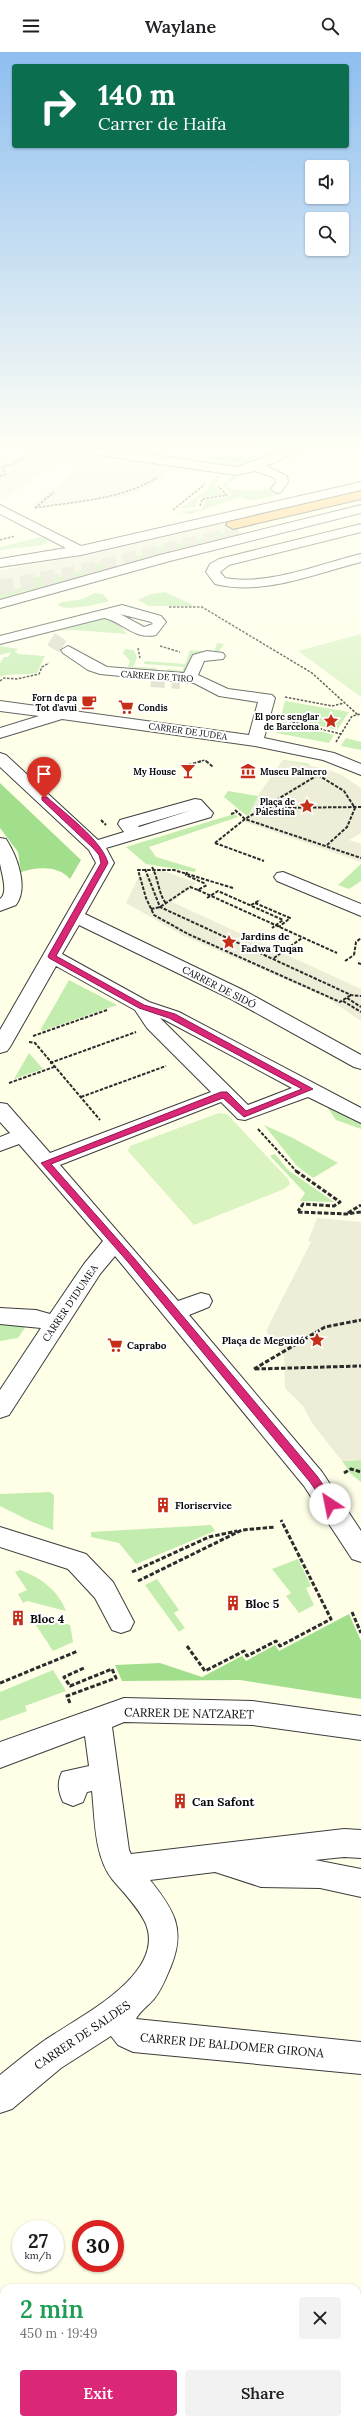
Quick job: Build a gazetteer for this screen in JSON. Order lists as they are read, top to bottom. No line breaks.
{"streets":{"street":["CARRER DE TIRO","CARRER DE JUDEA","CARRER DE SIDÓ","CARRER D'IDUMEA","CARRER DE NATZARET","CARRER DE SALDES","CARRER DE BALDOMER GIRONA"]},"crossings":[["CARRER DE TIRO","CARRER DE JUDEA"],["CARRER DE NATZARET","CARRER DE SALDES"],["CARRER DE SALDES","CARRER DE BALDOMER GIRONA"]],"places":{"cafe":["Forn de pa Tot d'avui"],"supermarket":["Condis","Caprabo"],"place":["El porc senglar de Barcelona","Plaça de Palestina","Jardins de Fadwa Tuqan","Plaça de Meguidó"],"bar":["My House"],"museum":["Museu Palmero"],"building":["Floriservice","Bloc 5","Bloc 4","Can Safont"]},"page":{"header":"Waylane","turn":["140 m","Carrer de Haifa"],"speed":"27 km/h","limit":"30","heading":["2 min","450 m · 19:49"],"buttons":["Exit","Share"]}}
